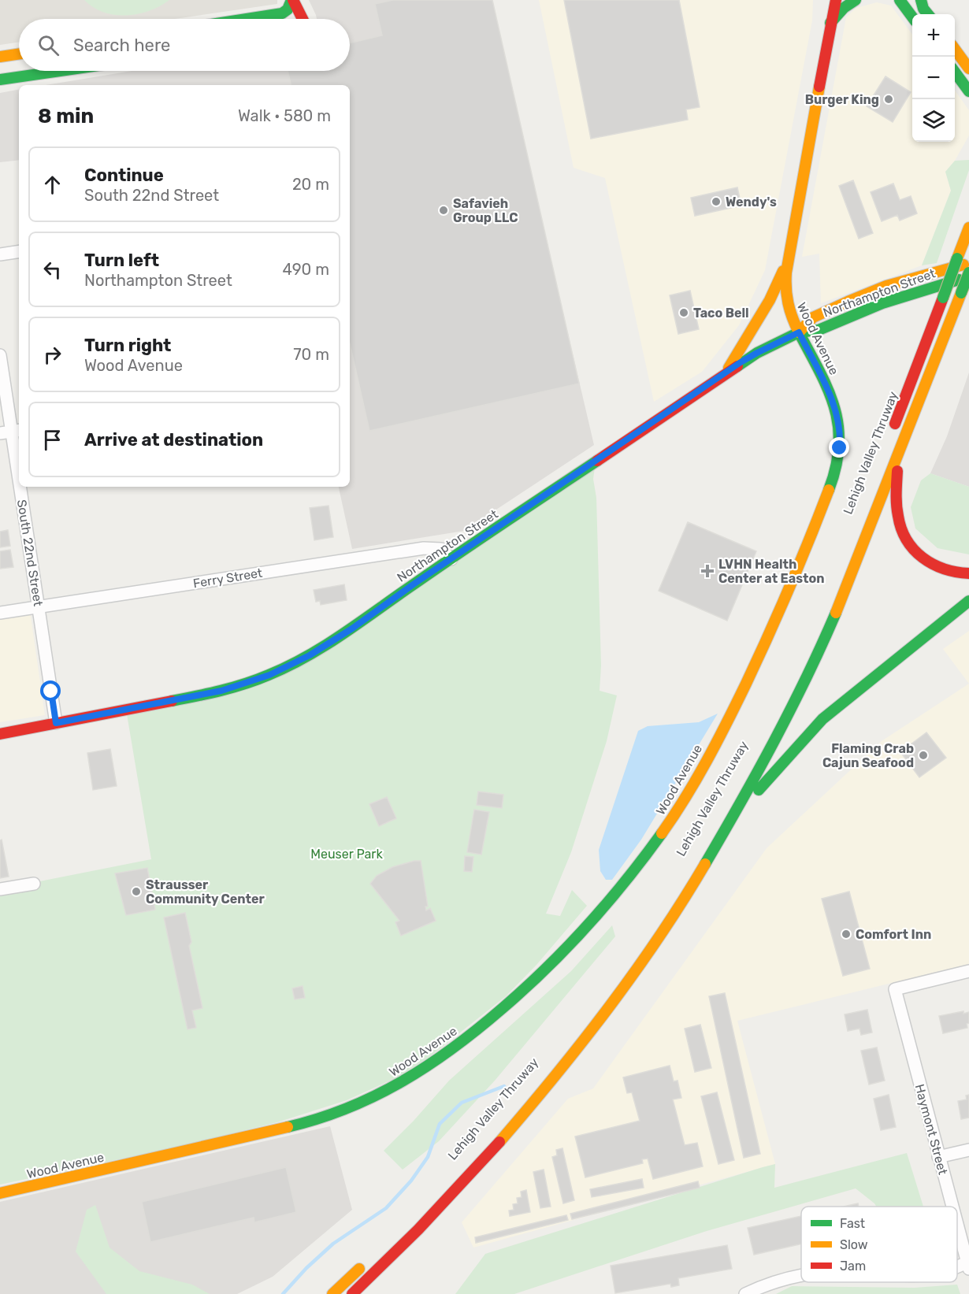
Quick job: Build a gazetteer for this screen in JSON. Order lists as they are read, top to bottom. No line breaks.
{"streets":{"main road":["Northampton Street","Wood Avenue","Lehigh Valley Thruway"],"street":["South 22nd Street","Ferry Street","Haymont Street"]},"crossings":[["Northampton Street","Wood Avenue"],["Northampton Street","South 22nd Street"],["Northampton Street","Ferry Street"],["South 22nd Street","Ferry Street"]],"parks":["Meuser Park"],"places":{"other":["Burger King","Wendy's","Safavieh Group LLC","Taco Bell","Flaming Crab Cajun Seafood","Strausser Community Center","Comfort Inn"],"health":["LVHN Health Center at Easton"]},"legend":["Fast","Slow","Jam"],"page":{"map_buttons":["+","−"],"search":"Search here","heading":["8 min","Walk · 580 m"],"list":[["Continue","South 22nd Street","20 m"],["Turn left","Northampton Street","490 m"],["Turn right","Wood Avenue","70 m"],"Arrive at destination"]}}
